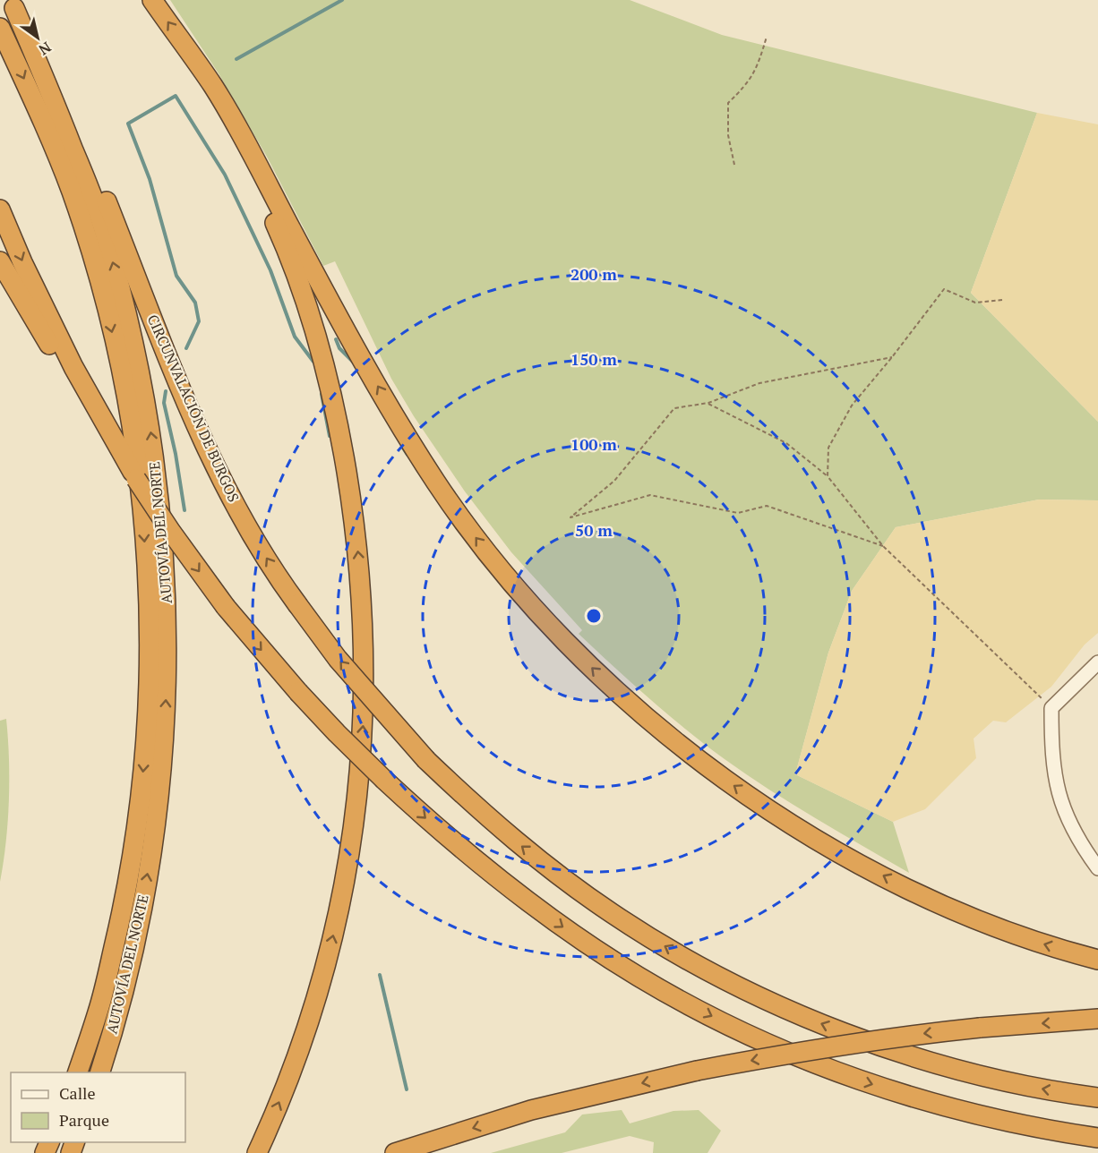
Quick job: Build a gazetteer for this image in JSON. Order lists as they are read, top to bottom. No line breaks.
{"streets":{"highway":["CIRCUNVALACIÓN DE BURGOS","AUTOVÍA DEL NORTE"]},"crossings":[["CIRCUNVALACIÓN DE BURGOS","AUTOVÍA DEL NORTE"]],"legend":["Calle","Parque"],"north":"bottom right","rings":["200 m","150 m","100 m","50 m"]}
